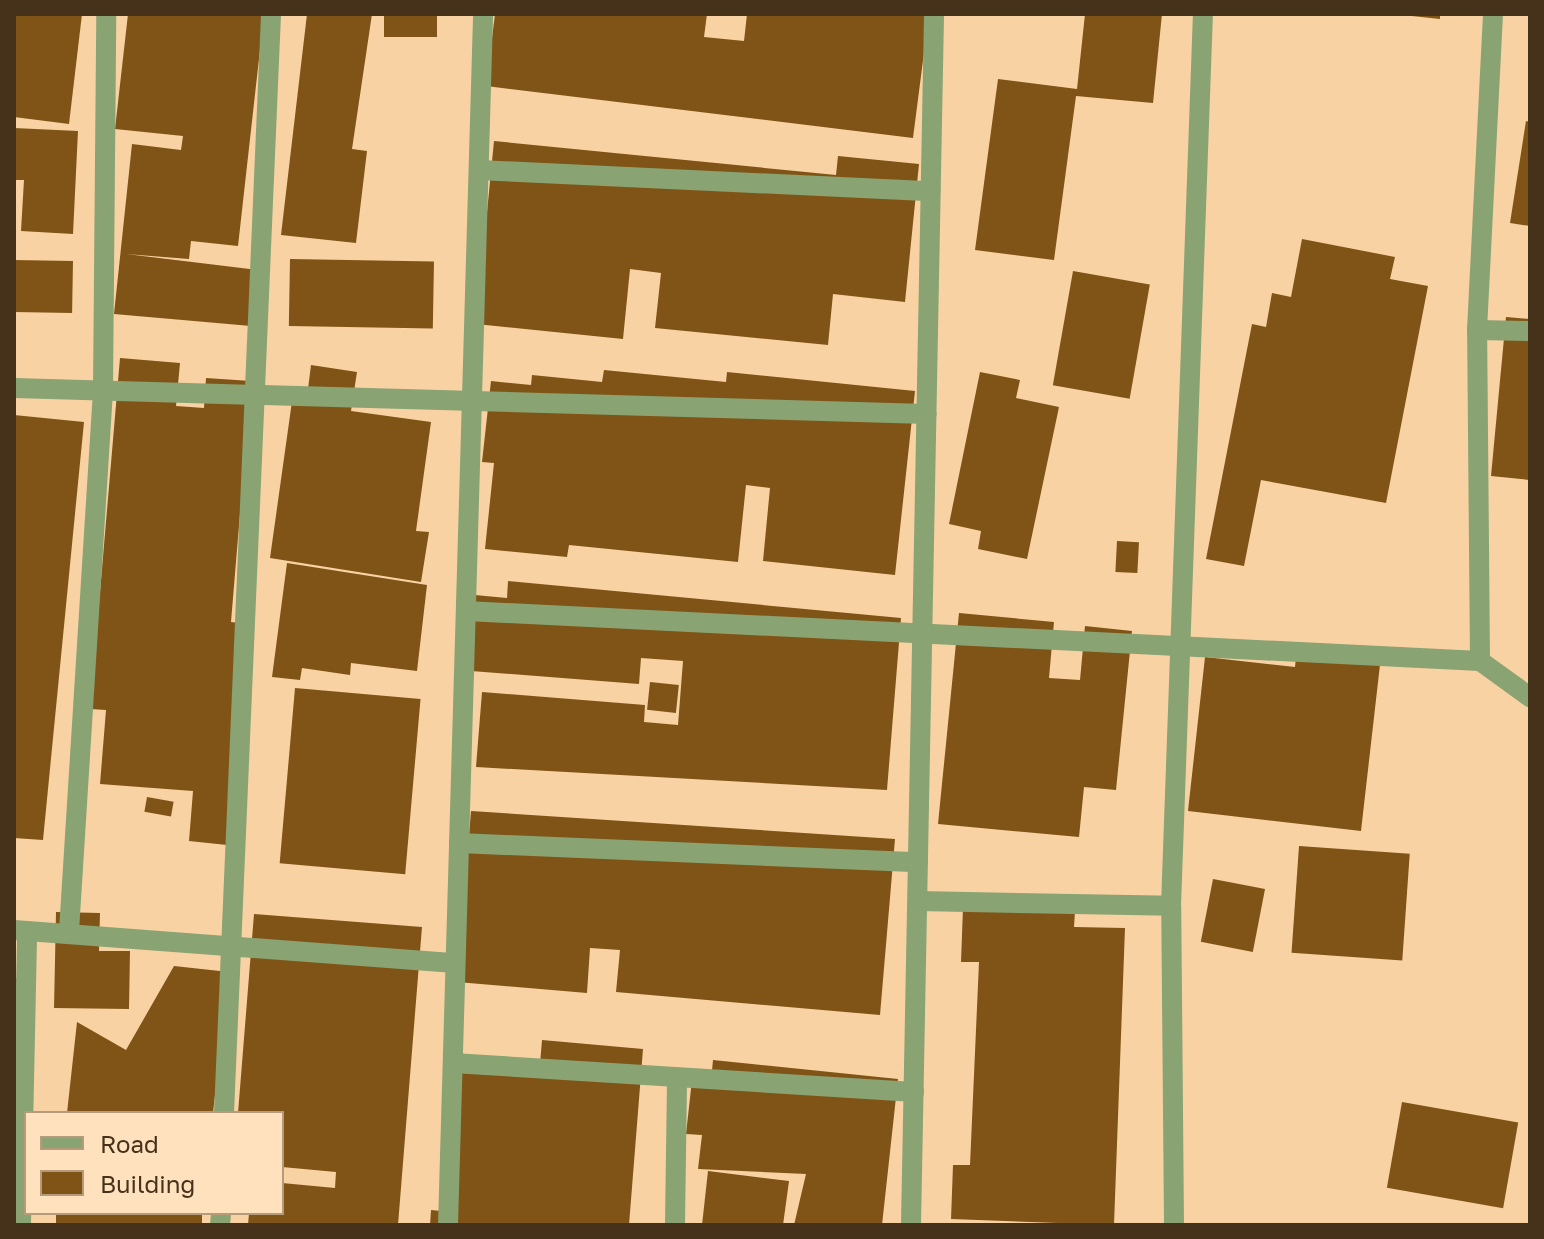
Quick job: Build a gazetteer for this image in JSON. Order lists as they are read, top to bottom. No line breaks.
{"legend":["Road","Building"]}
